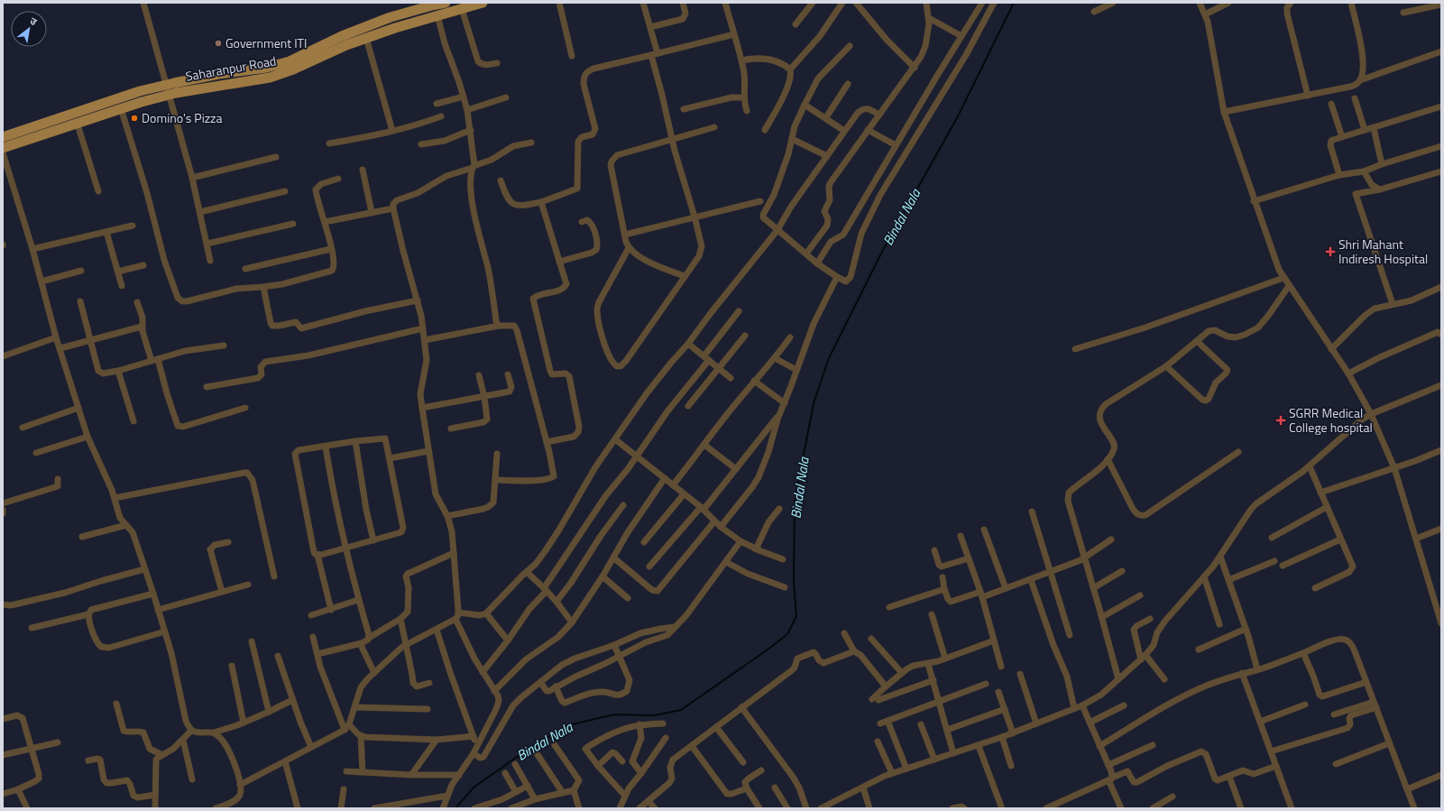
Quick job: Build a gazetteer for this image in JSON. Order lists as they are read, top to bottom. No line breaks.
{"streets":{"main road":["Saharanpur Road"]},"water":["Bindal Nala"],"places":{"other":["Government ITI","Domino's Pizza"],"health":["Shri Mahant Indiresh Hospital","SGRR Medical College hospital"]},"north":"top right"}
